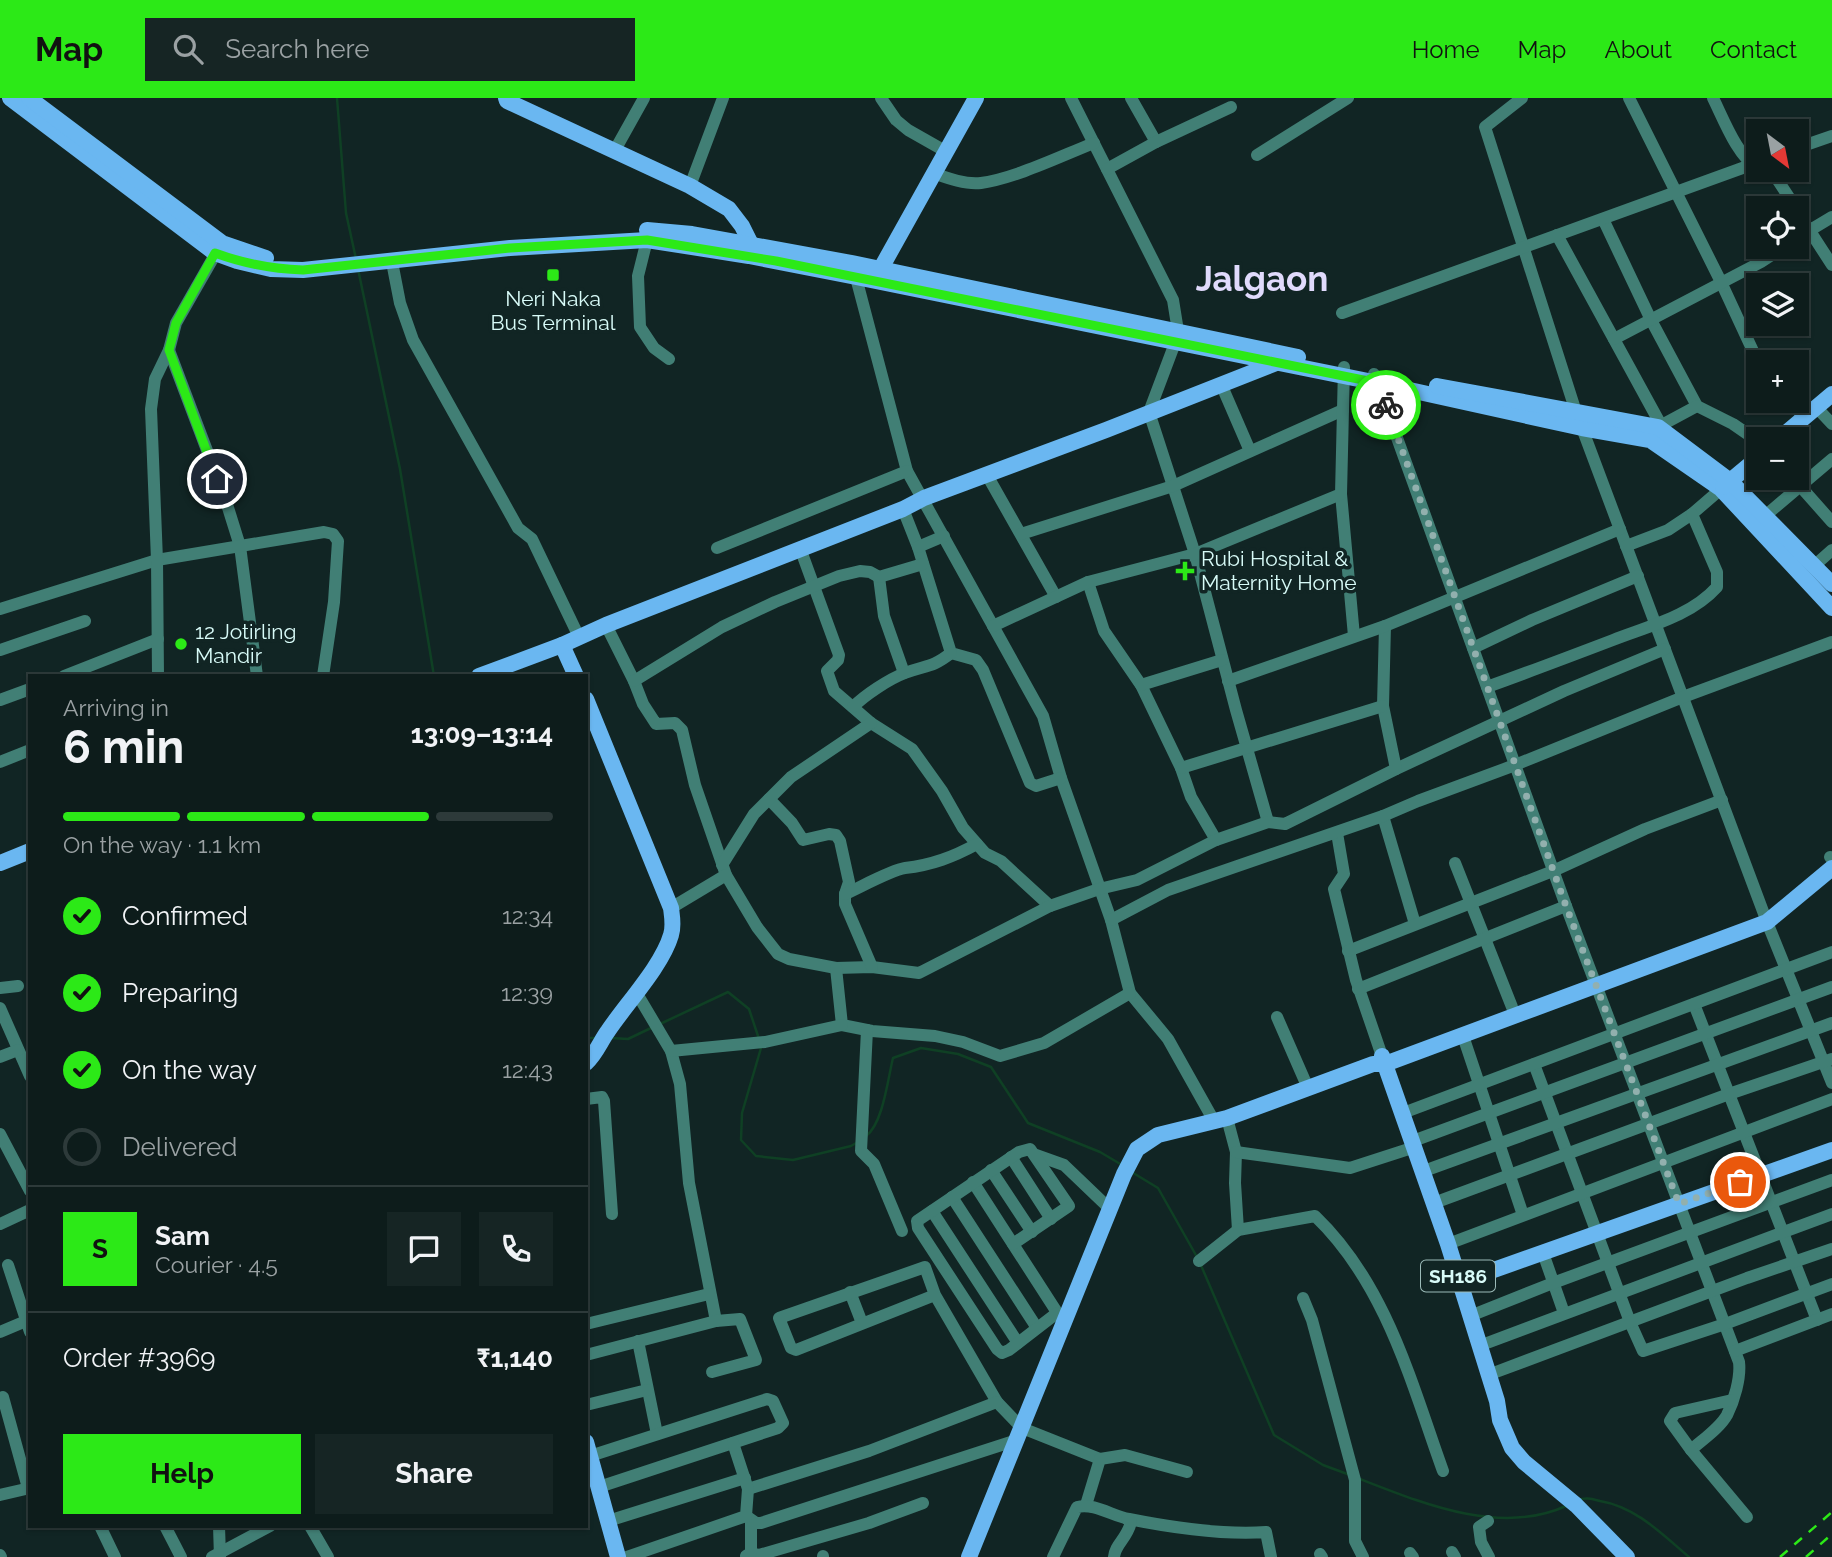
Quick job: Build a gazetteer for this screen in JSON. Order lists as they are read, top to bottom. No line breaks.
{"streets":{"main road":["SH186"]},"districts":["Jalgaon"],"places":{"transit":["Neri Naka Bus Terminal"],"health":["Rubi Hospital & Maternity Home"],"other":["12 Jotirling Mandir"]},"north":"bottom right","page":{"header":"Map","search":"Search here","nav":["Home","Map","About","Contact"],"map_buttons":["+","−"],"heading":["6 min","Arriving in","13:09–13:14"],"panel":["Sam","Courier · 4.5","Order #3969","₹1,140"],"bar":"On the way · 1.1 km","list":[["Confirmed","12:34"],["Preparing","12:39"],["On the way","12:43"],"Delivered"],"round":"S","buttons":["Help","Share"]}}
